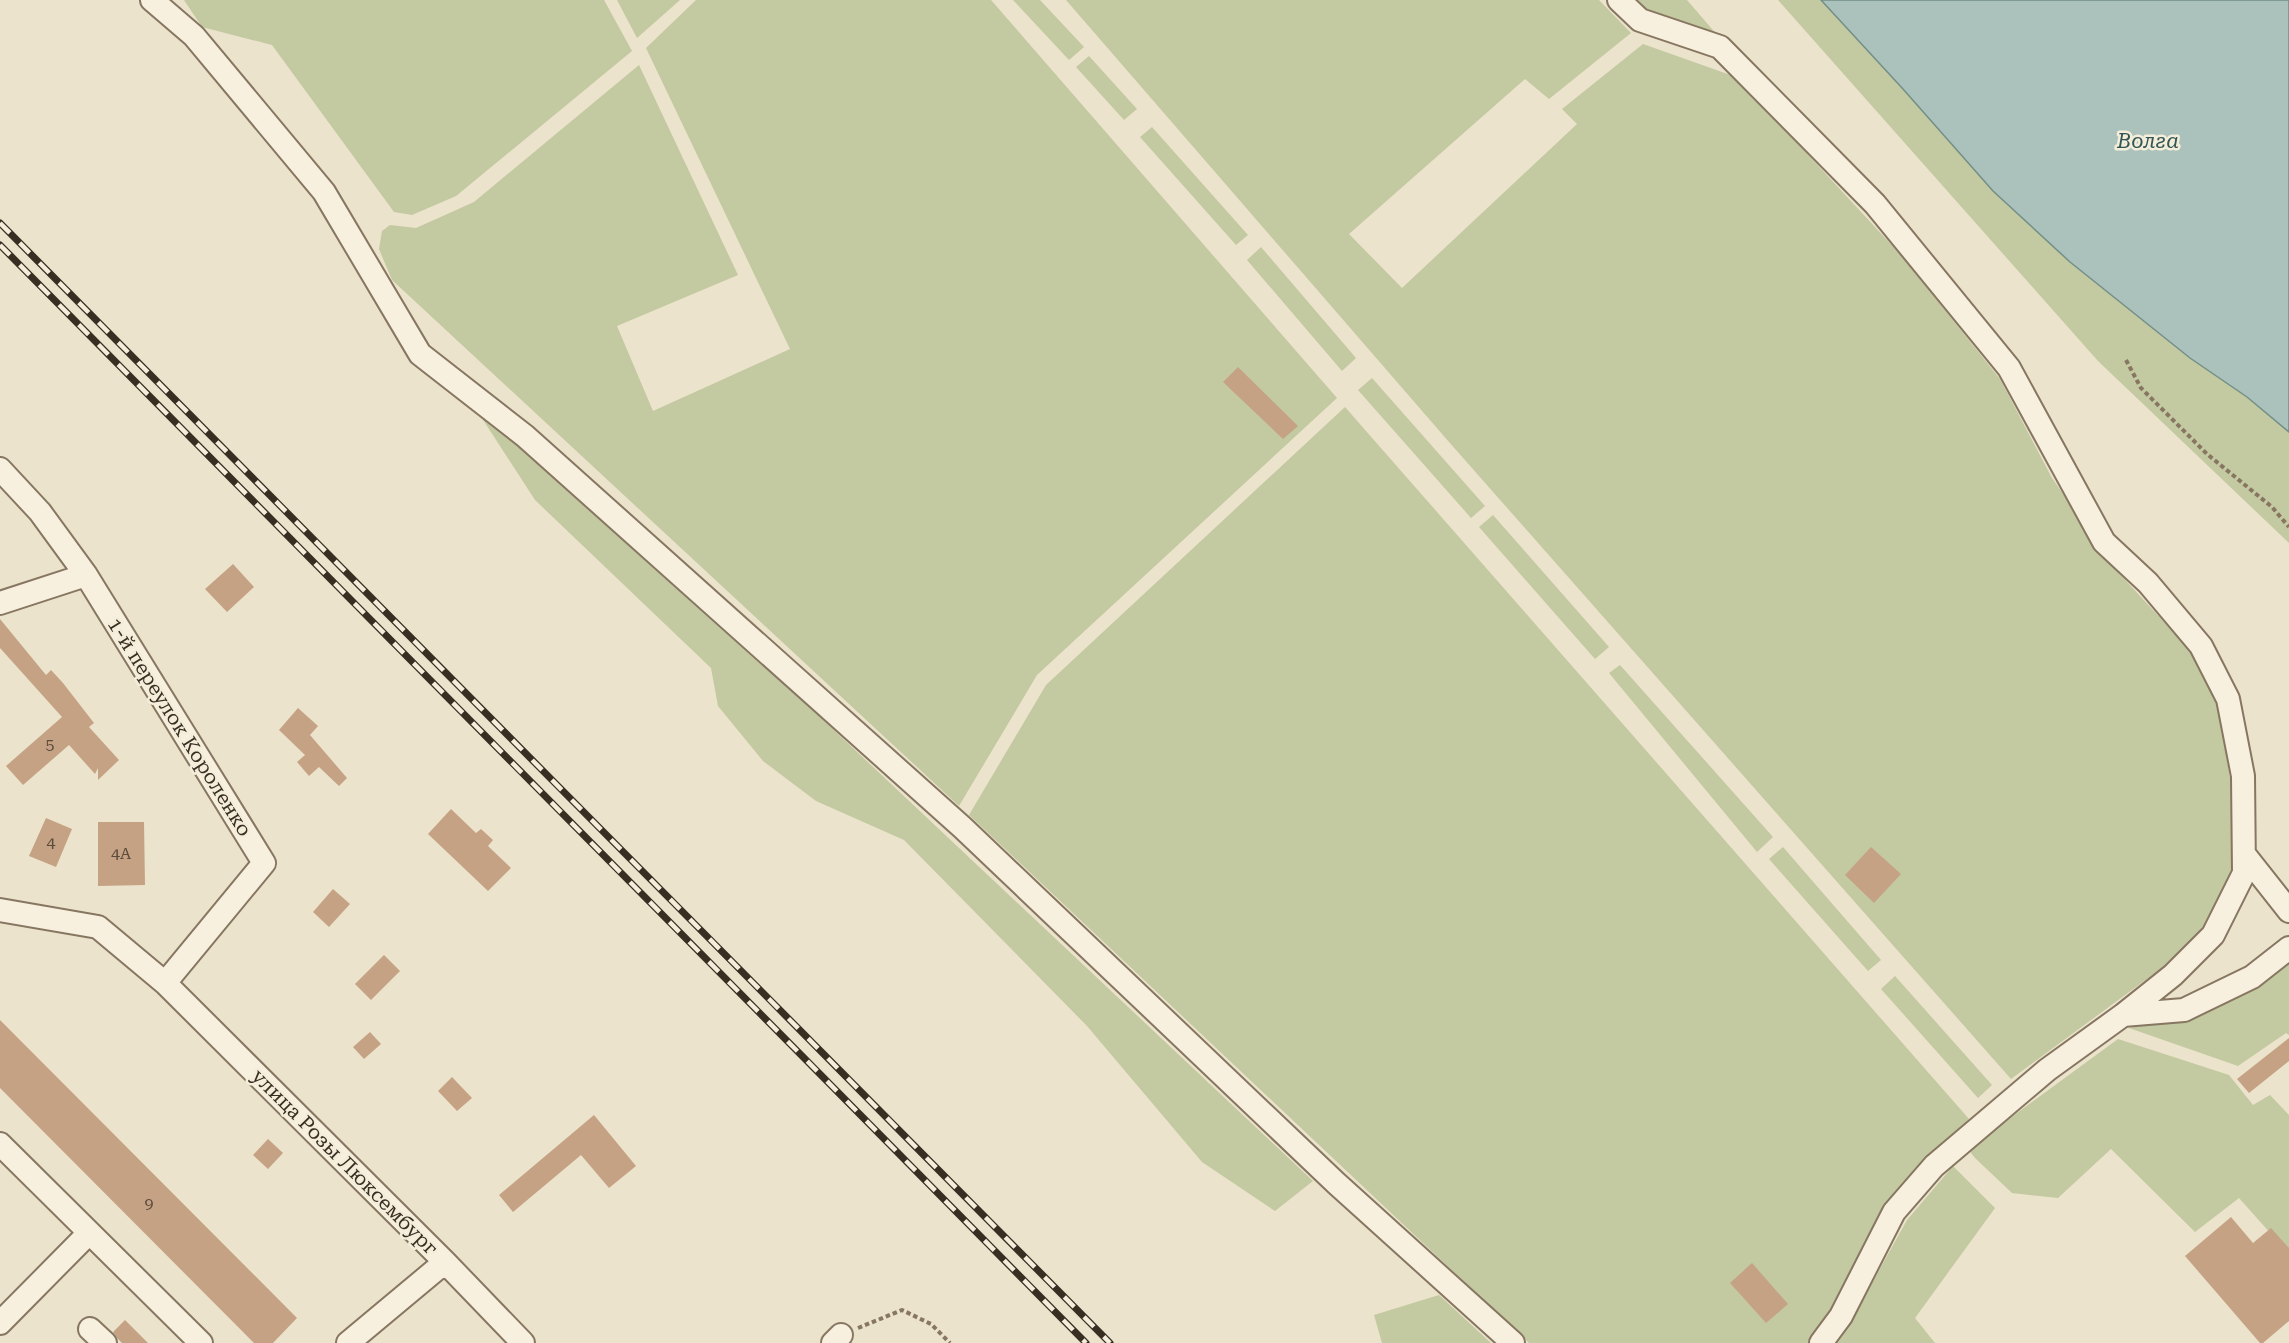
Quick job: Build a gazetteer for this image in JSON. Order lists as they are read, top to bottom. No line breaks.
{"streets":{"street":["1-й переулок Короленко","улица Розы Люксембург"]},"crossings":[["1-й переулок Короленко","улица Розы Люксембург"]],"water":["Волга"],"house_numbers":["5","4","4А","9"]}
